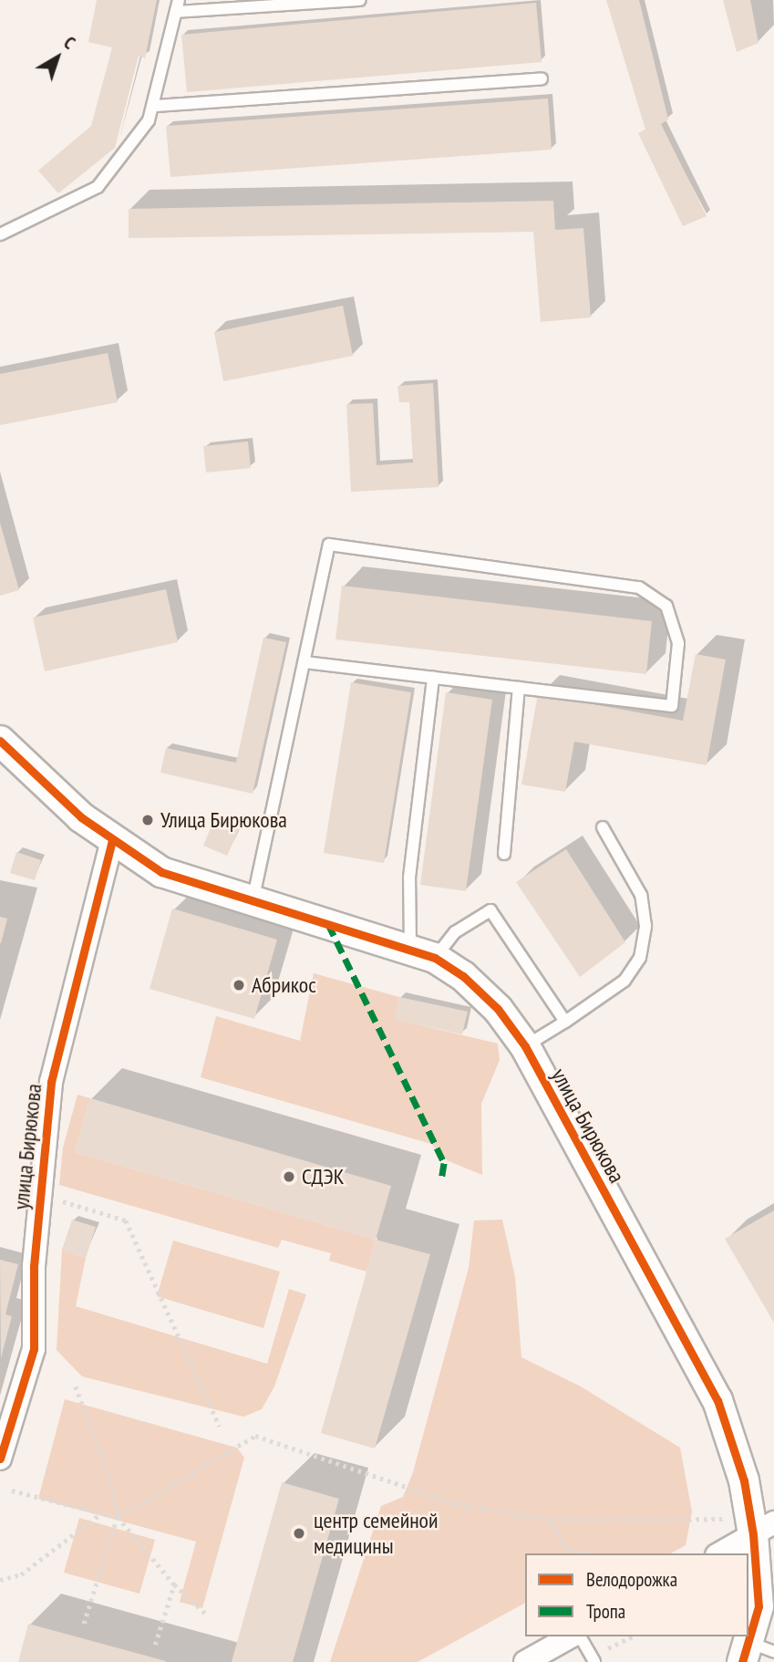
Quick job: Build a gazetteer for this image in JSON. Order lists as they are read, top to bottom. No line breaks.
{"streets":{"street":["улица Бирюкова"]},"places":["Улица Бирюкова","Абрикос","СДЭК","центр семейной медицины"],"legend":["Велодорожка","Тропа"],"north":"top right"}
